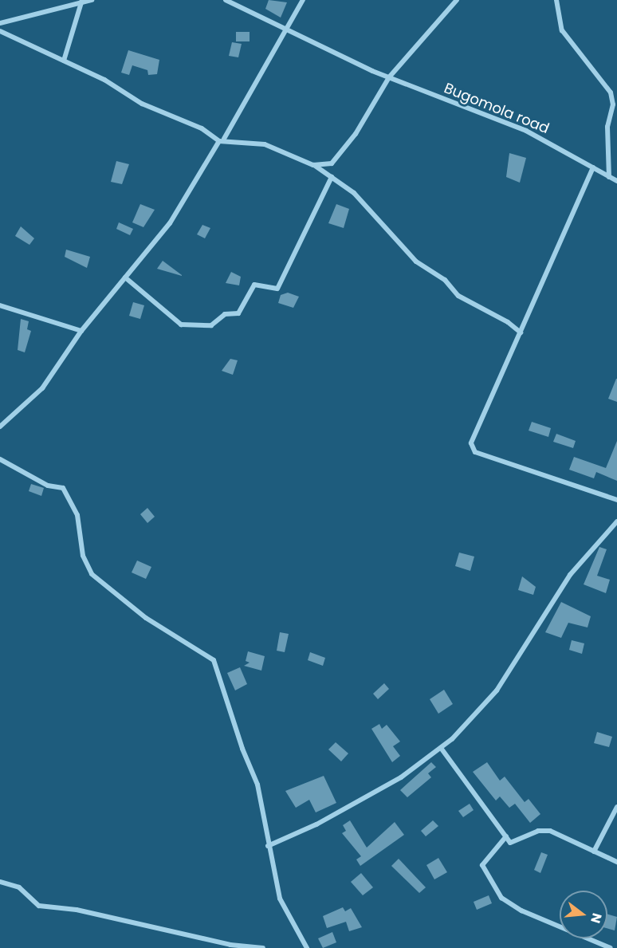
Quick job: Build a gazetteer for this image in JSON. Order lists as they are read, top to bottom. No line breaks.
{"streets":{"street":["Bugomola road"]},"north":"right"}
